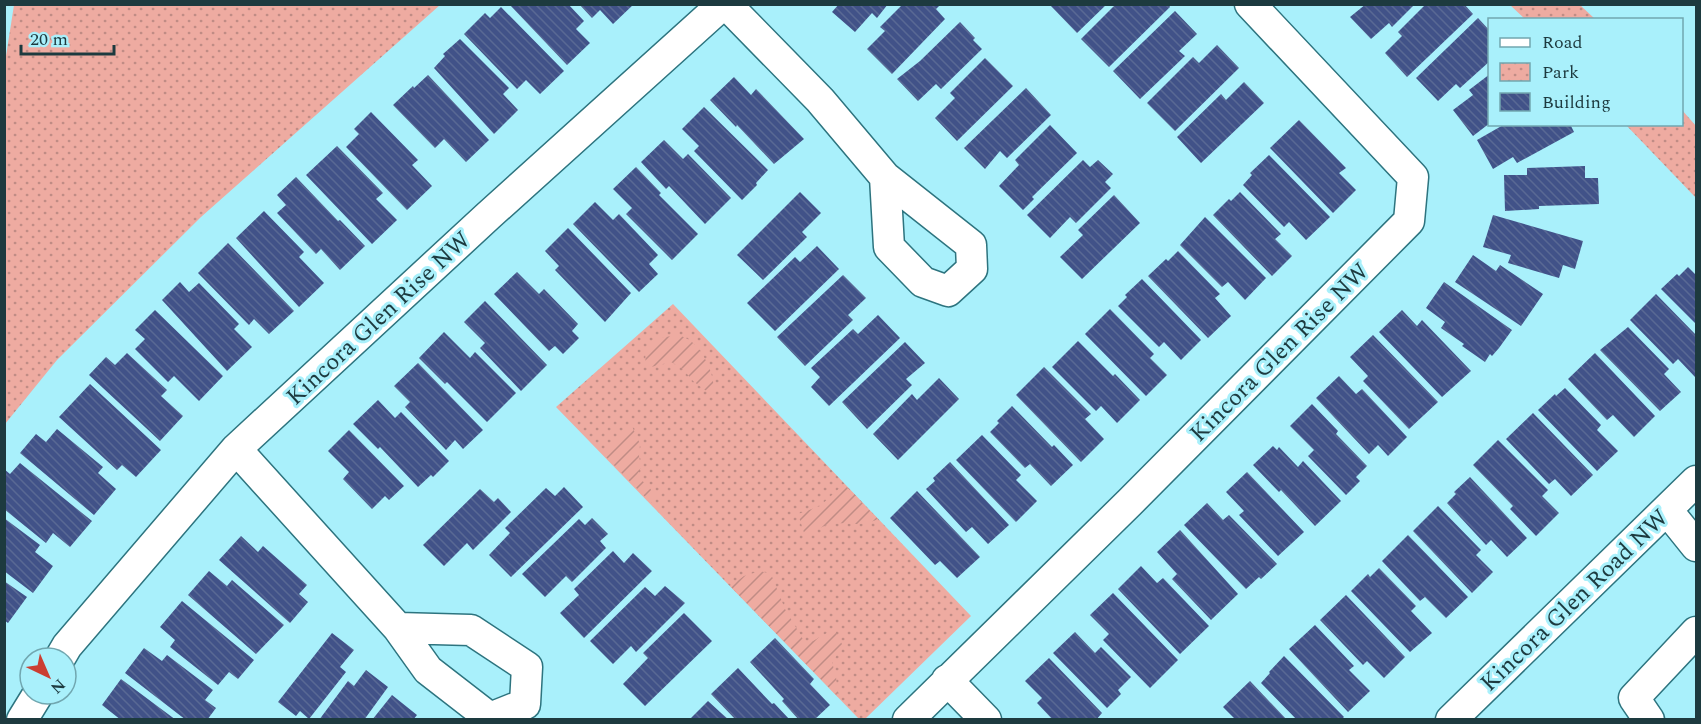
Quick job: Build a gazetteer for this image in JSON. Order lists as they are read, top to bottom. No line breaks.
{"streets":{"street":["Kincora Glen Rise NW","Kincora Glen Road NW"]},"legend":["Road","Park","Building"],"scale_bar":"20 m","north":"bottom right"}
